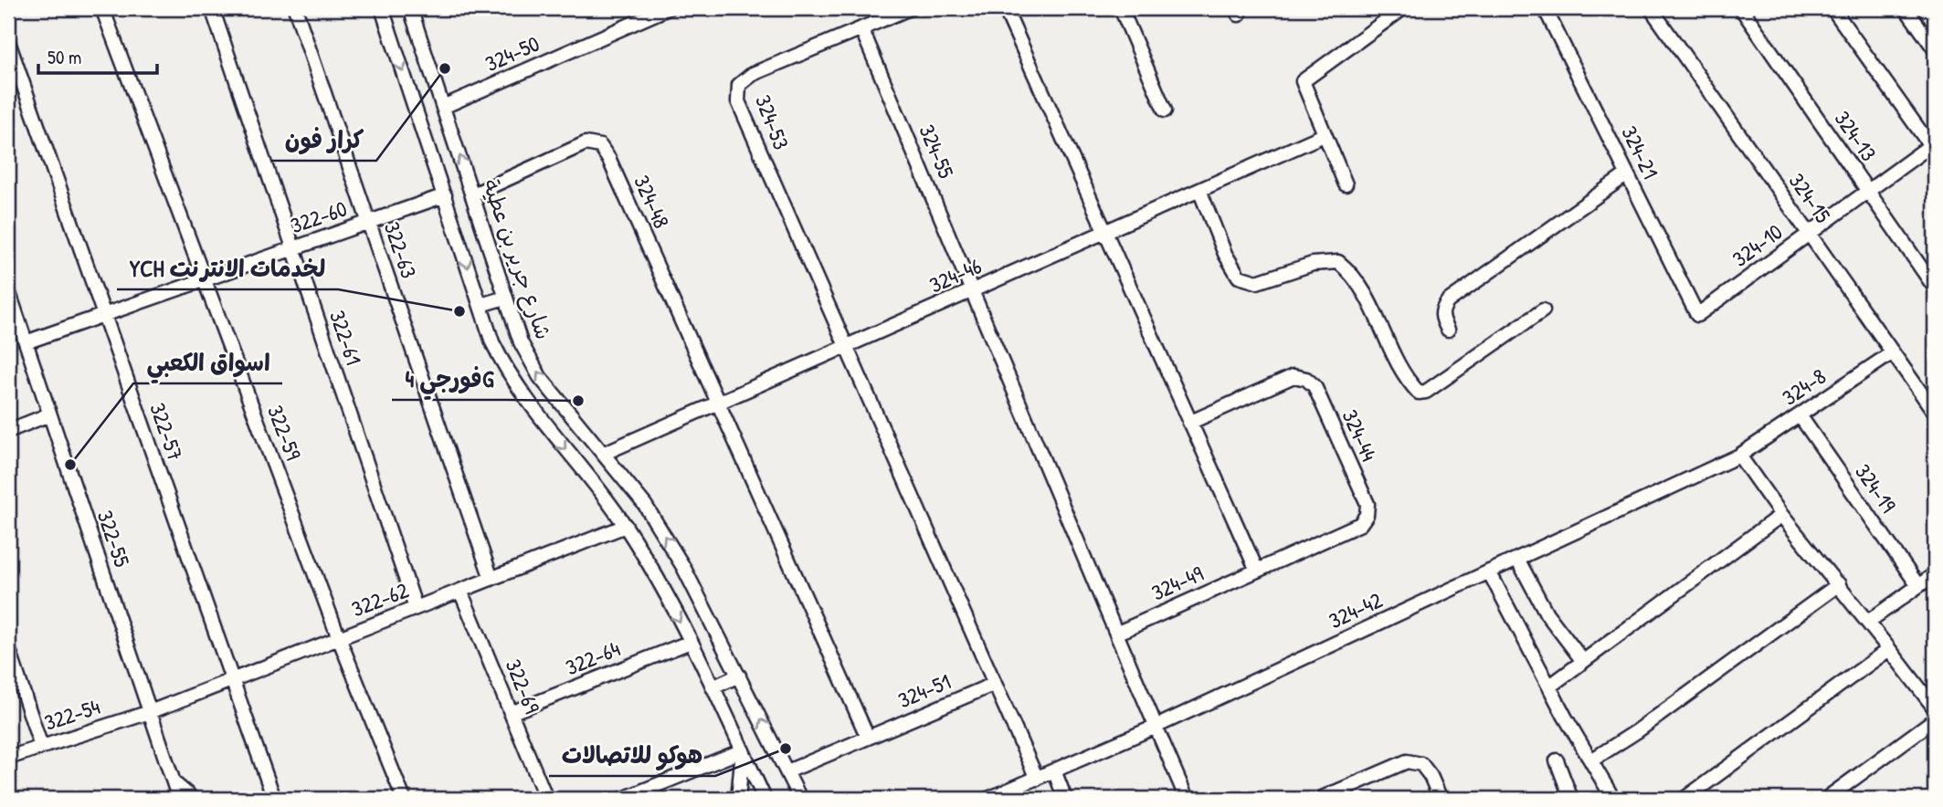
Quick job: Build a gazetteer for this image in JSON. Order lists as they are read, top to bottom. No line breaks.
{"streets":{"street":["324-50","324-53","324-13","324-55","324-21","324-15","324-48","322-60","324-10","322-63","شارع جرير بن عطية","324-46","322-61","324-8","322-57","322-59","324-44","324-19","322-55","324-49","322-62","324-42","322-64","322-69","324-51","322-54"]},"crossings":[["324-50","شارع جرير بن عطية"],["324-53","324-55"],["324-53","324-46"],["324-13","324-10"],["324-55","324-46"],["324-21","324-10"],["324-15","324-10"],["324-15","324-8"],["324-48","شارع جرير بن عطية"],["324-48","324-46"],["322-60","322-63"],["322-60","322-61"],["322-60","322-57"],["322-60","322-59"],["322-60","322-55"],["322-63","322-62"],["شارع جرير بن عطية","324-46"],["شارع جرير بن عطية","324-51"],["322-61","322-62"],["324-8","324-19"],["324-8","324-42"],["322-57","322-62"],["322-59","322-62"],["324-44","324-49"],["322-55","322-62"],["322-55","322-54"],["322-62","322-69"],["322-62","322-54"],["322-64","322-69"]],"places":["كرار فون","YCH لخدمات الانترنت","فورجي 4G","اسواق الكعبي","هوكو للاتصالات"],"scale_bar":"50 m"}
